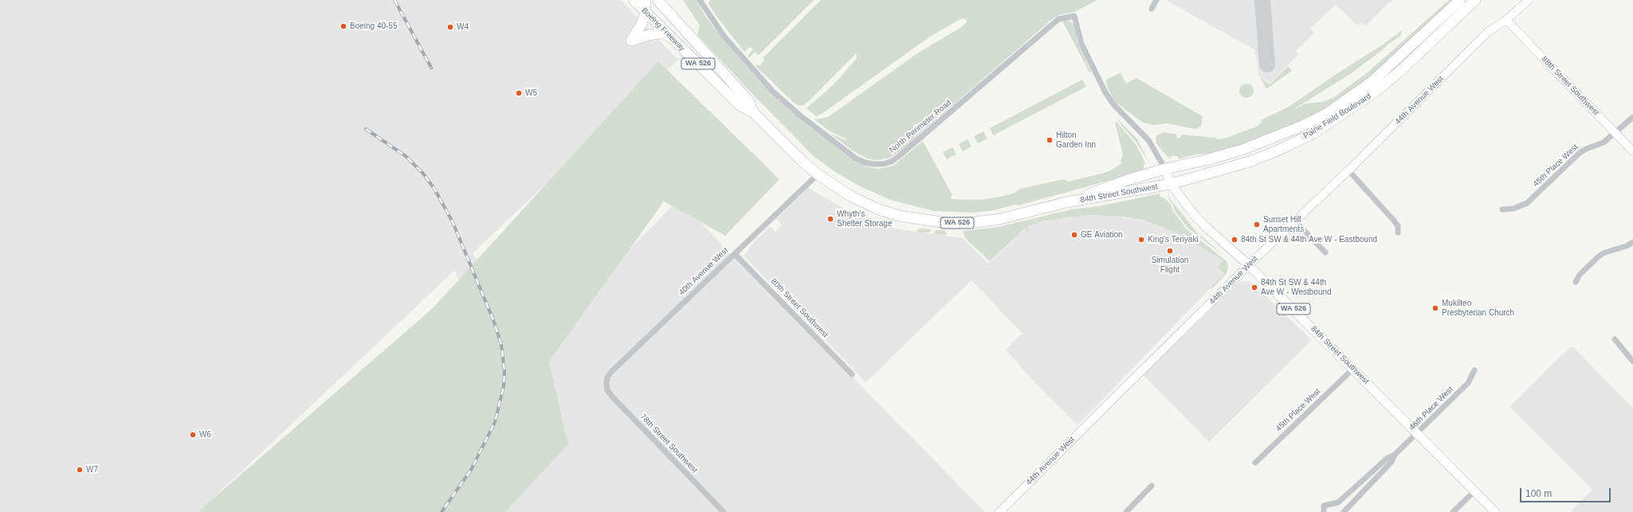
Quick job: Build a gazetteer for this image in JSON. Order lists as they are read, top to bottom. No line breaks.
{"streets":{"highway":["Boeing Freeway","WA 526","Paine Field Boulevard","84th Street Southwest"],"street":["88th Street Southwest","44th Avenue West","North Perimeter Road","45th Place West","40th Avenue West","80th Street Southwest","46th Place West","78th Street Southwest"]},"crossings":[["Boeing Freeway","84th Street Southwest"],["88th Street Southwest","44th Avenue West"],["88th Street Southwest","45th Place West"],["44th Avenue West","84th Street Southwest"],["Paine Field Boulevard","84th Street Southwest"],["North Perimeter Road","84th Street Southwest"],["45th Place West","84th Street Southwest"],["84th Street Southwest","40th Avenue West"],["84th Street Southwest","46th Place West"],["40th Avenue West","80th Street Southwest"],["40th Avenue West","78th Street Southwest"]],"places":["Boeing 40-55","W4","W5","Hilton Garden Inn","Whyth's Shelter Storage","Sunset Hill Apartments","GE Aviation","King's Teriyaki","84th St SW & 44th Ave W - Eastbound","Simulation Flight","84th St SW & 44th Ave W - Westbound","Mukilteo Presbyterian Church","W6","W7"],"scale_bar":"100 m"}
